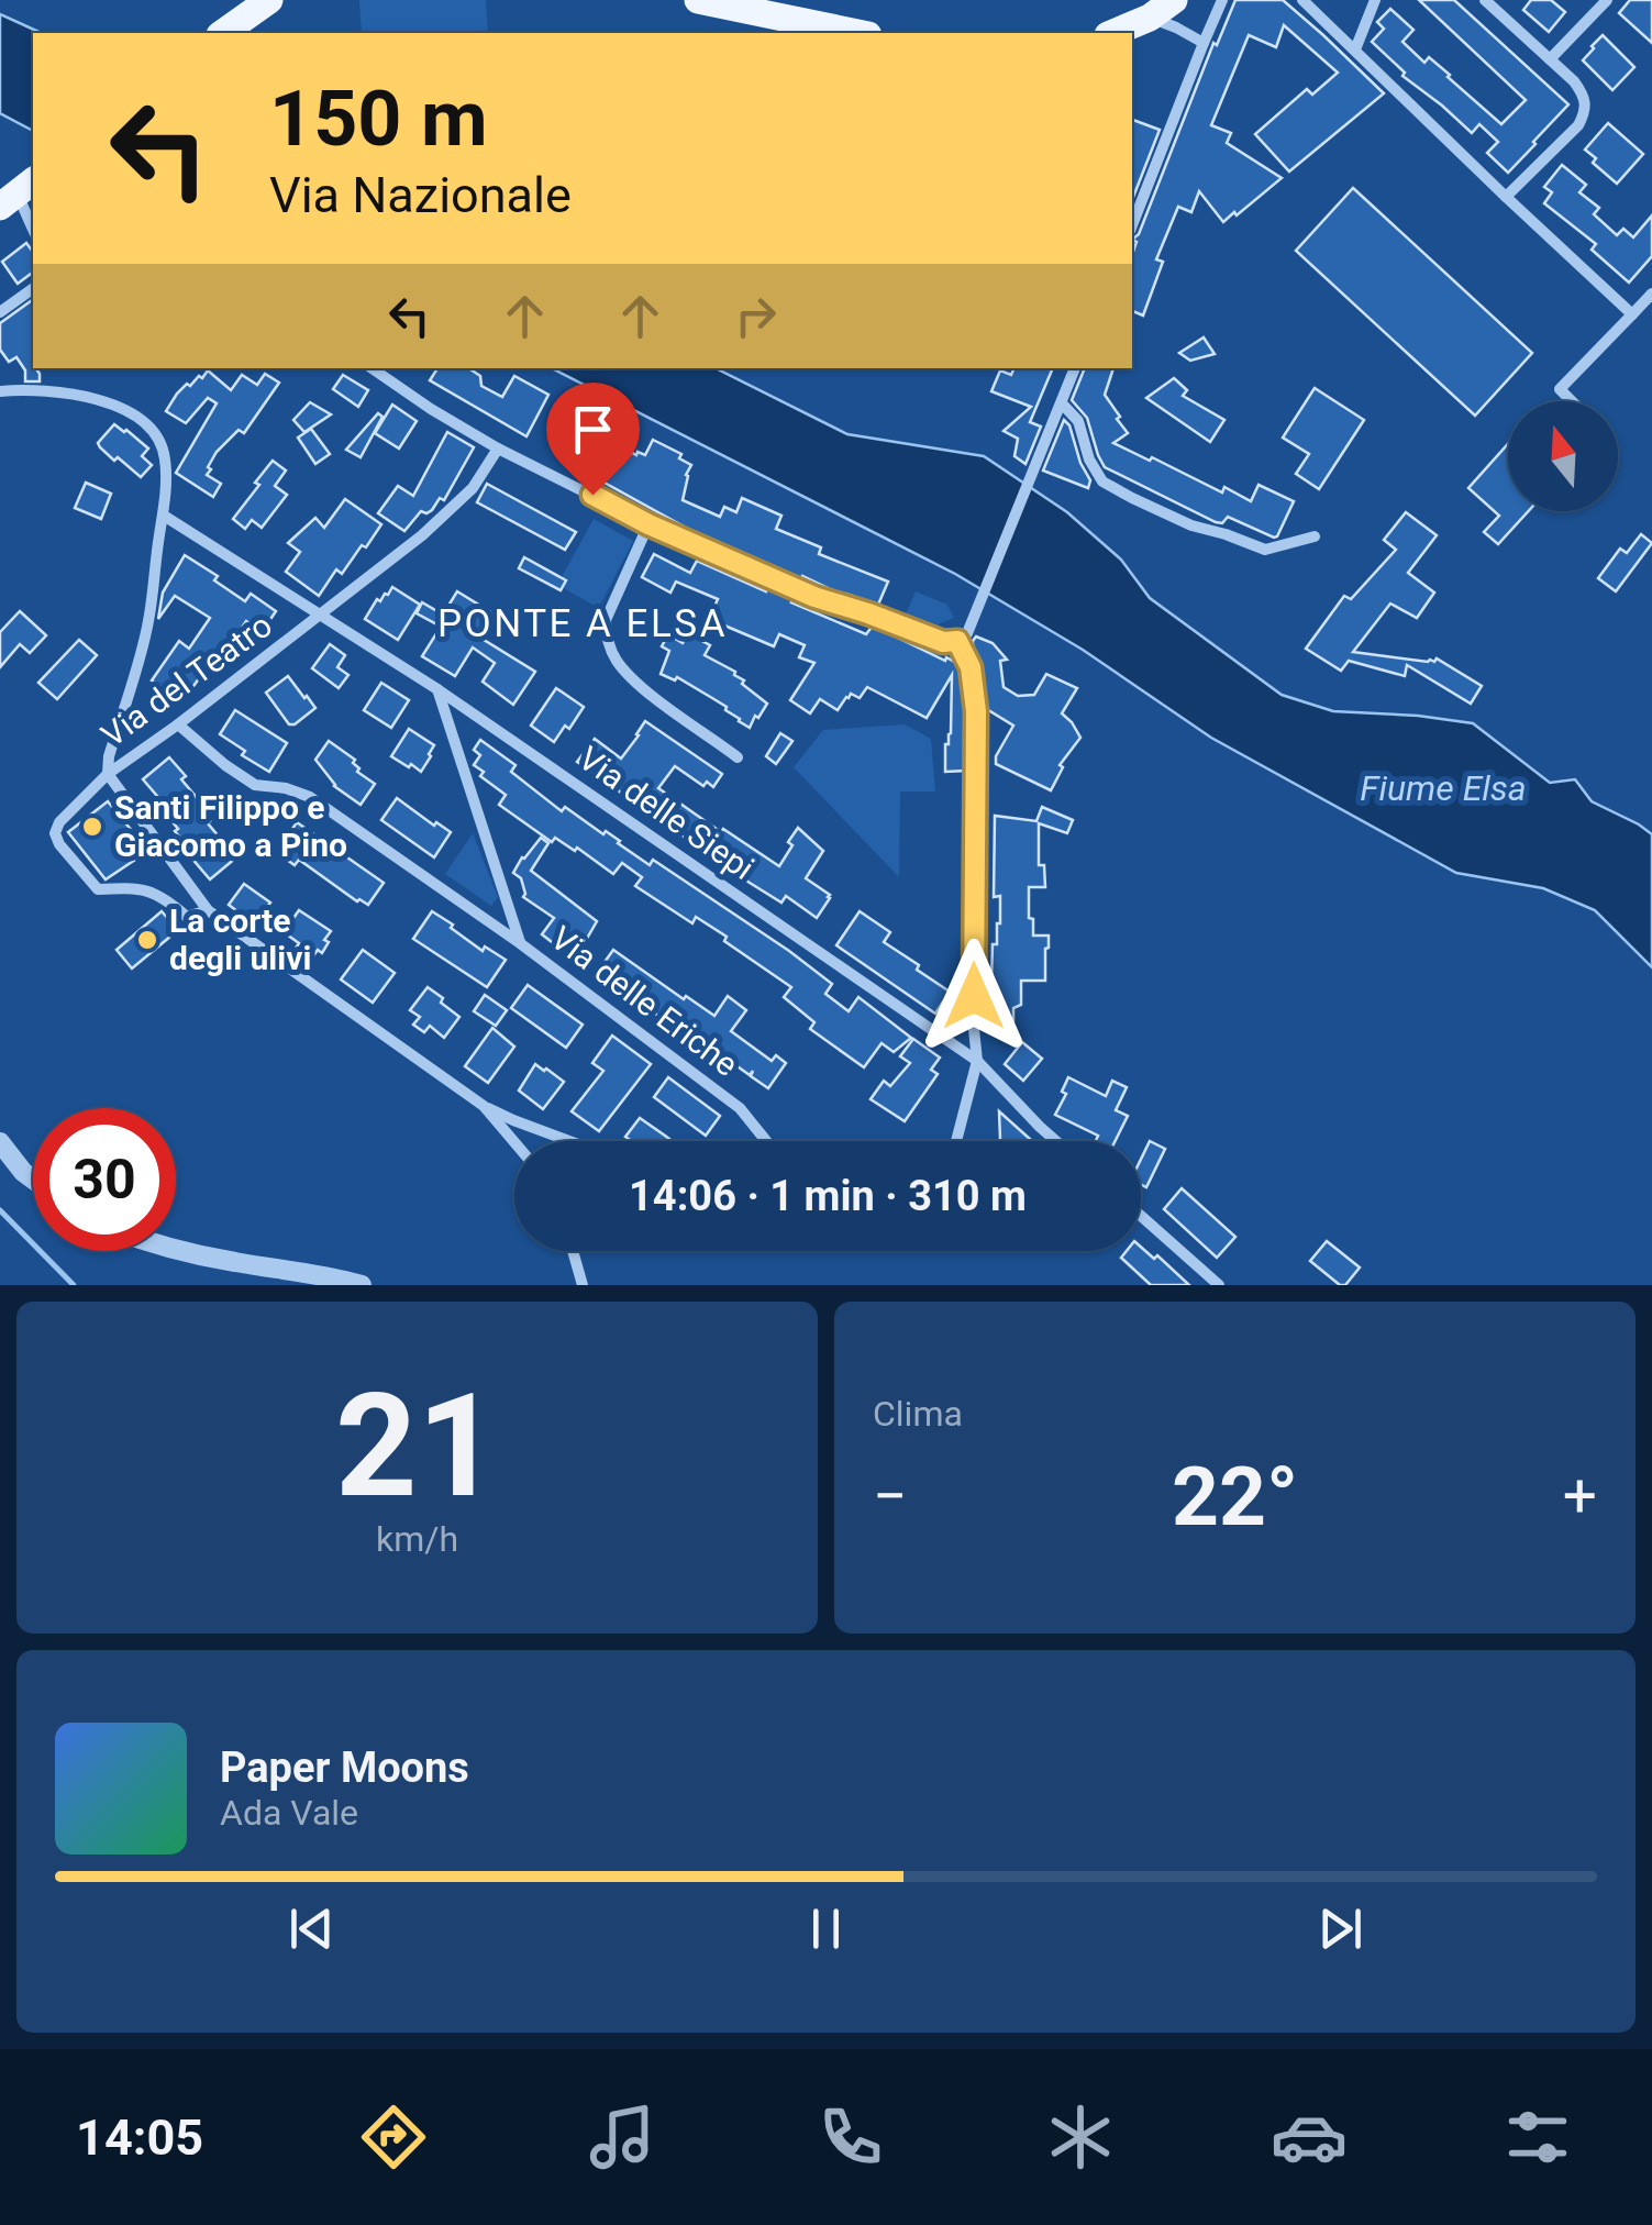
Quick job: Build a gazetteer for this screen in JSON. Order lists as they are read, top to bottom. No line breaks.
{"streets":{"street":["Via del Teatro","Via delle Siepi","Via delle Eriche"]},"crossings":[["Via del Teatro","Via delle Siepi"],["Via delle Siepi","Via delle Eriche"]],"districts":["PONTE A ELSA"],"water":["Fiume Elsa"],"places":["Santi Filippo e Giacomo a Pino","La corte degli ulivi"],"north":"top","page":{"turn":["150 m","Via Nazionale"],"limit":"30","trip":"14:06 · 1 min · 310 m","tile":[["21","km/h"],"Clima"],"heat":["−","22°","+"],"song":["Paper Moons","Ada Vale"],"tabs":"14:05"}}
